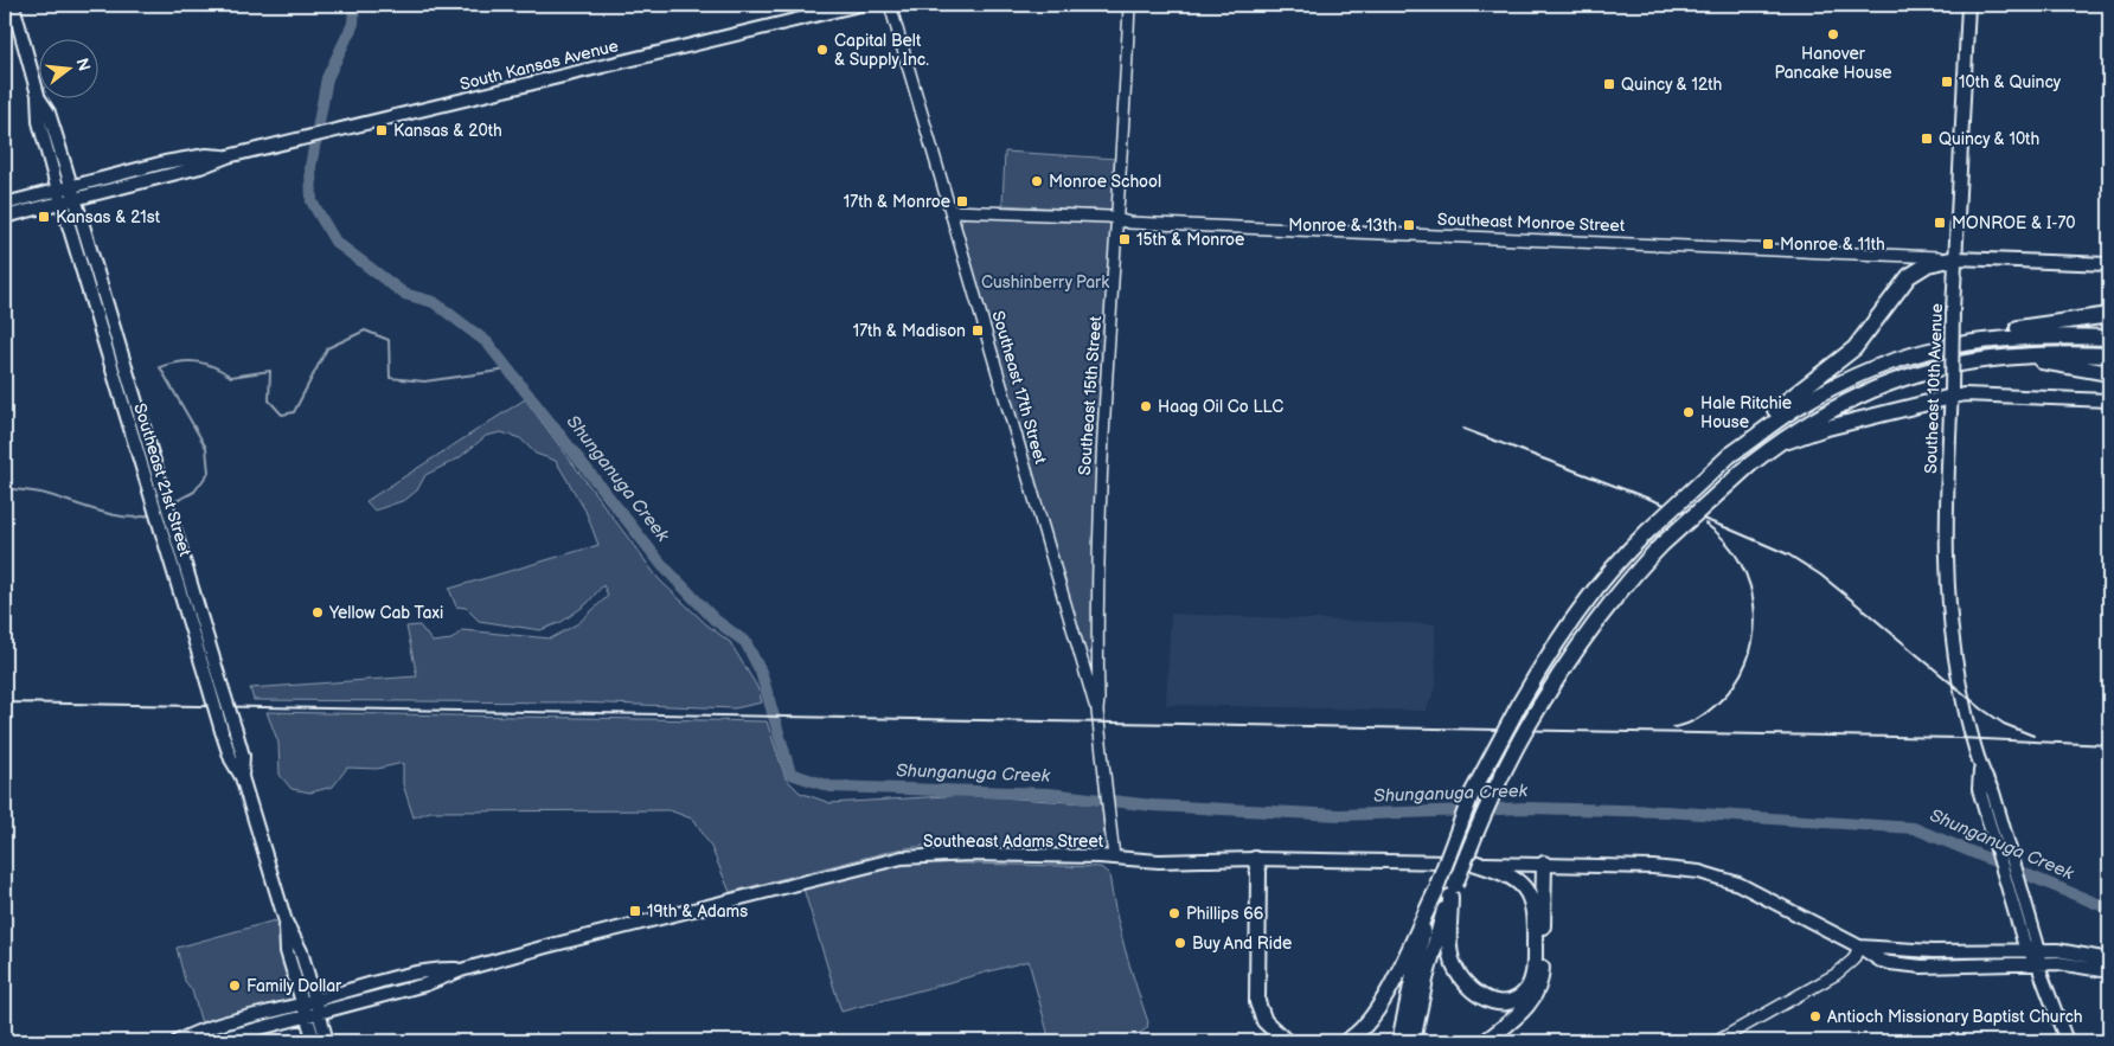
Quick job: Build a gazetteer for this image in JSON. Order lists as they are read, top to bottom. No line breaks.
{"streets":{"main road":["South Kansas Avenue","Southeast Monroe Street","Southeast 10th Avenue","Southeast 21st Street","Southeast Adams Street"],"street":["Southeast 17th Street","Southeast 15th Street"]},"crossings":[["South Kansas Avenue","Southeast 21st Street"],["Southeast Monroe Street","Southeast 17th Street"],["Southeast Monroe Street","Southeast 10th Avenue"],["Southeast Monroe Street","Southeast 15th Street"],["Southeast 17th Street","Southeast 15th Street"],["Southeast 10th Avenue","Southeast Adams Street"],["Southeast 15th Street","Southeast Adams Street"],["Southeast 21st Street","Southeast Adams Street"]],"water":["Shunganuga Creek"],"parks":["Cushinberry Park"],"places":{"other":["Hanover Pancake House","Capital Belt & Supply Inc.","Monroe School","Haag Oil Co LLC","Hale Ritchie House","Yellow Cab Taxi","Phillips 66","Buy And Ride","Family Dollar","Antioch Missionary Baptist Church"],"transit":["10th & Quincy","Quincy & 12th","Kansas & 20th","Quincy & 10th","17th & Monroe","Kansas & 21st","MONROE & I-70","Monroe & 13th","15th & Monroe","Monroe & 11th","17th & Madison","19th & Adams"]},"north":"right"}
